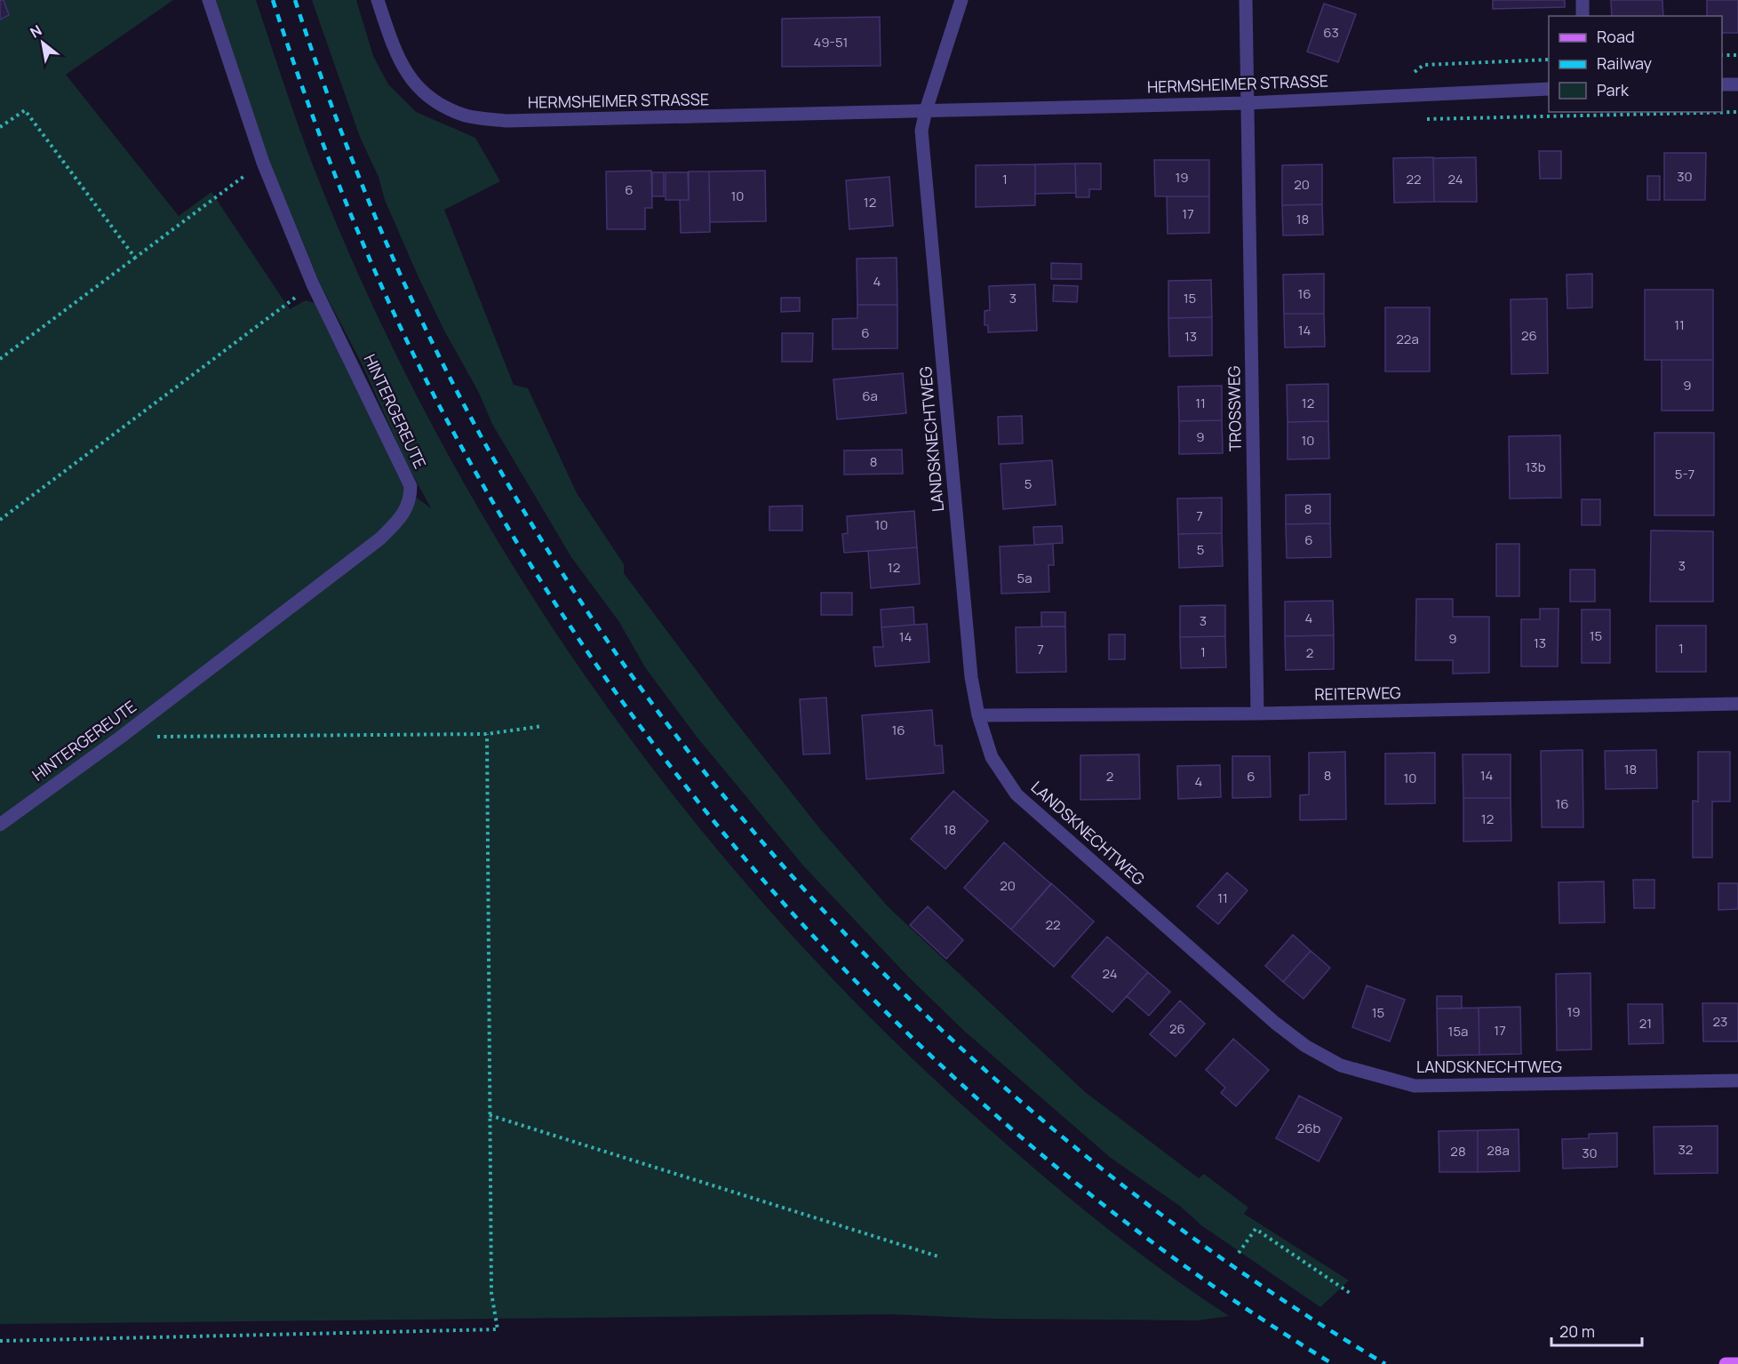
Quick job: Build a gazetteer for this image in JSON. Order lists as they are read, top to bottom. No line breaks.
{"streets":{"street":["HERMSHEIMER STRASSE","TROSSWEG","HINTERGEREUTE","LANDSKNECHTWEG","REITERWEG"]},"crossings":[["HERMSHEIMER STRASSE","TROSSWEG"],["HERMSHEIMER STRASSE","LANDSKNECHTWEG"],["TROSSWEG","REITERWEG"],["LANDSKNECHTWEG","REITERWEG"]],"house_numbers":["63","49-51","30","19","1","22","24","20","6","10","12","17","18","4","16","3","15","11","14","6","26","13","22a","9","6a","11","12","9","10","8","13b","5-7","5","8","7","10","6","5","3","12","5a","4","3","15","14","9","13","1","7","1","2","16","18","8","14","2","6","10","4","16","12","18","20","11","22","24","19","15","23","21","26","17","15a","26b","32","28a","28","30"],"legend":["Road","Railway","Park"],"scale_bar":"20 m","north":"top left"}
